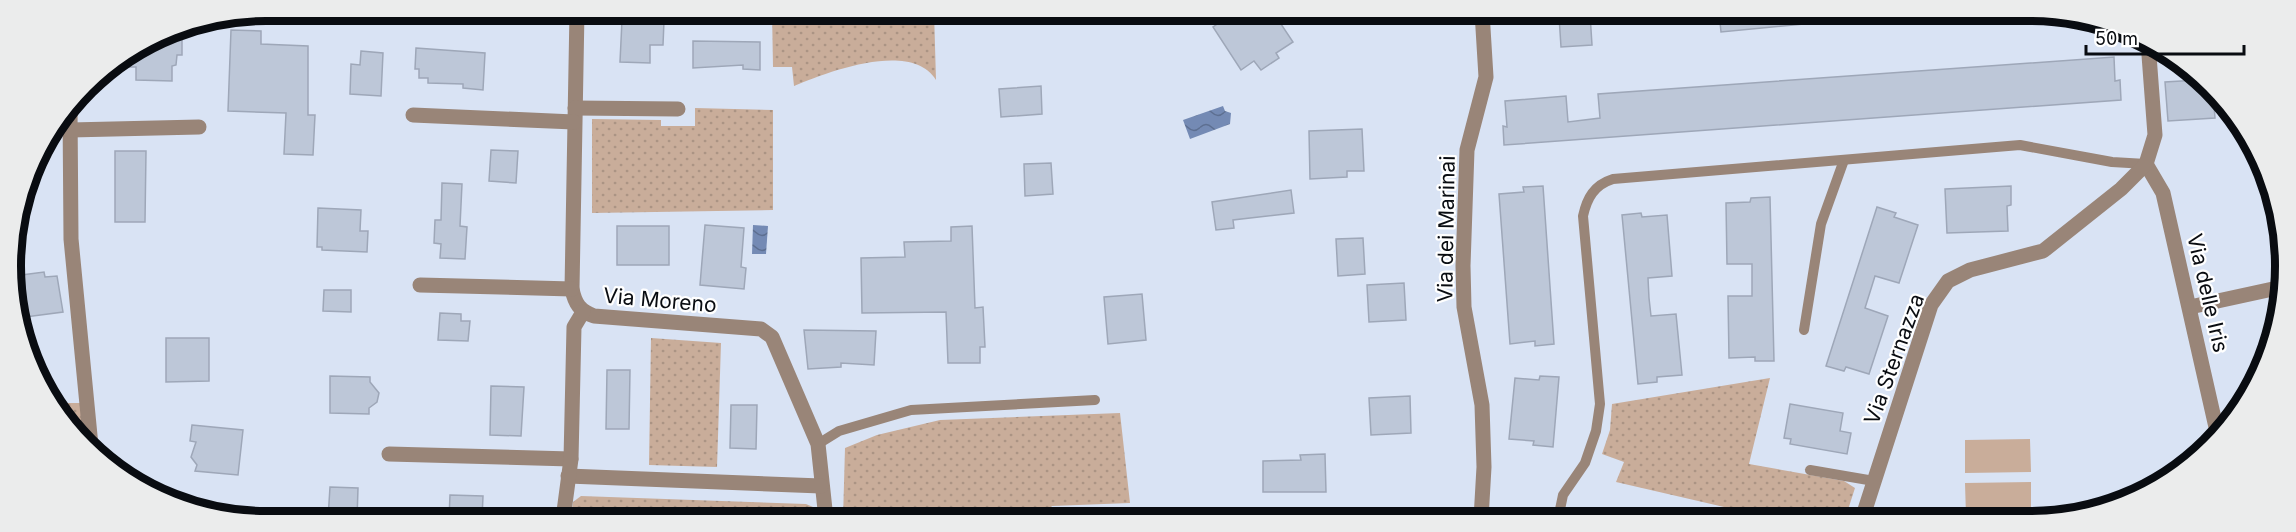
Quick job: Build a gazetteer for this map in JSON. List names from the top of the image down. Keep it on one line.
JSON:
{"streets":{"street":["Via dei Marinai","Via delle Iris","Via Moreno","Via Sternazza"]},"crossings":[["Via delle Iris","Via Sternazza"]],"scale_bar":"50 m"}
